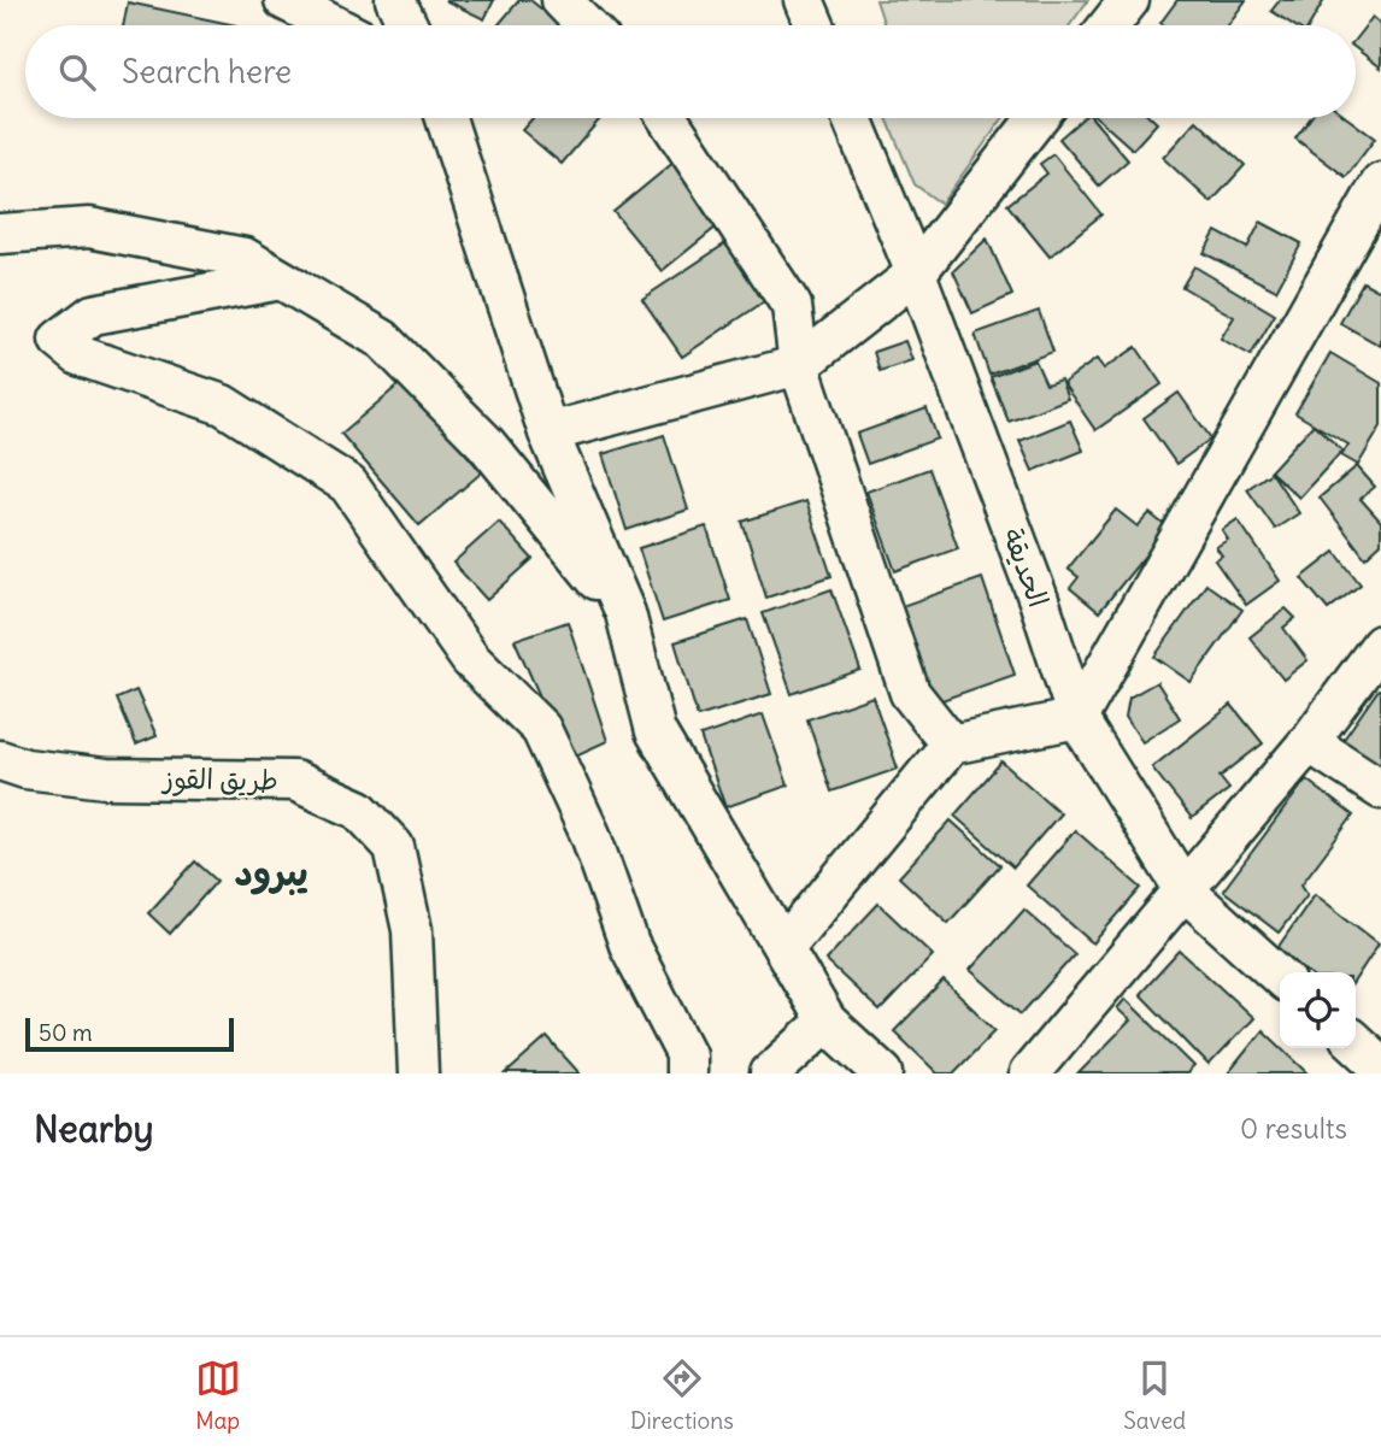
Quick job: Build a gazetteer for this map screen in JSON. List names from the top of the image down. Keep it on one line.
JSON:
{"streets":{"street":["الحديقة","طريق القوز"]},"districts":["يبرود"],"scale_bar":"50 m","page":{"search":"Search here","scale":"50 m","heading":["Nearby","0 results"],"nav":["Map","Directions","Saved"]}}
